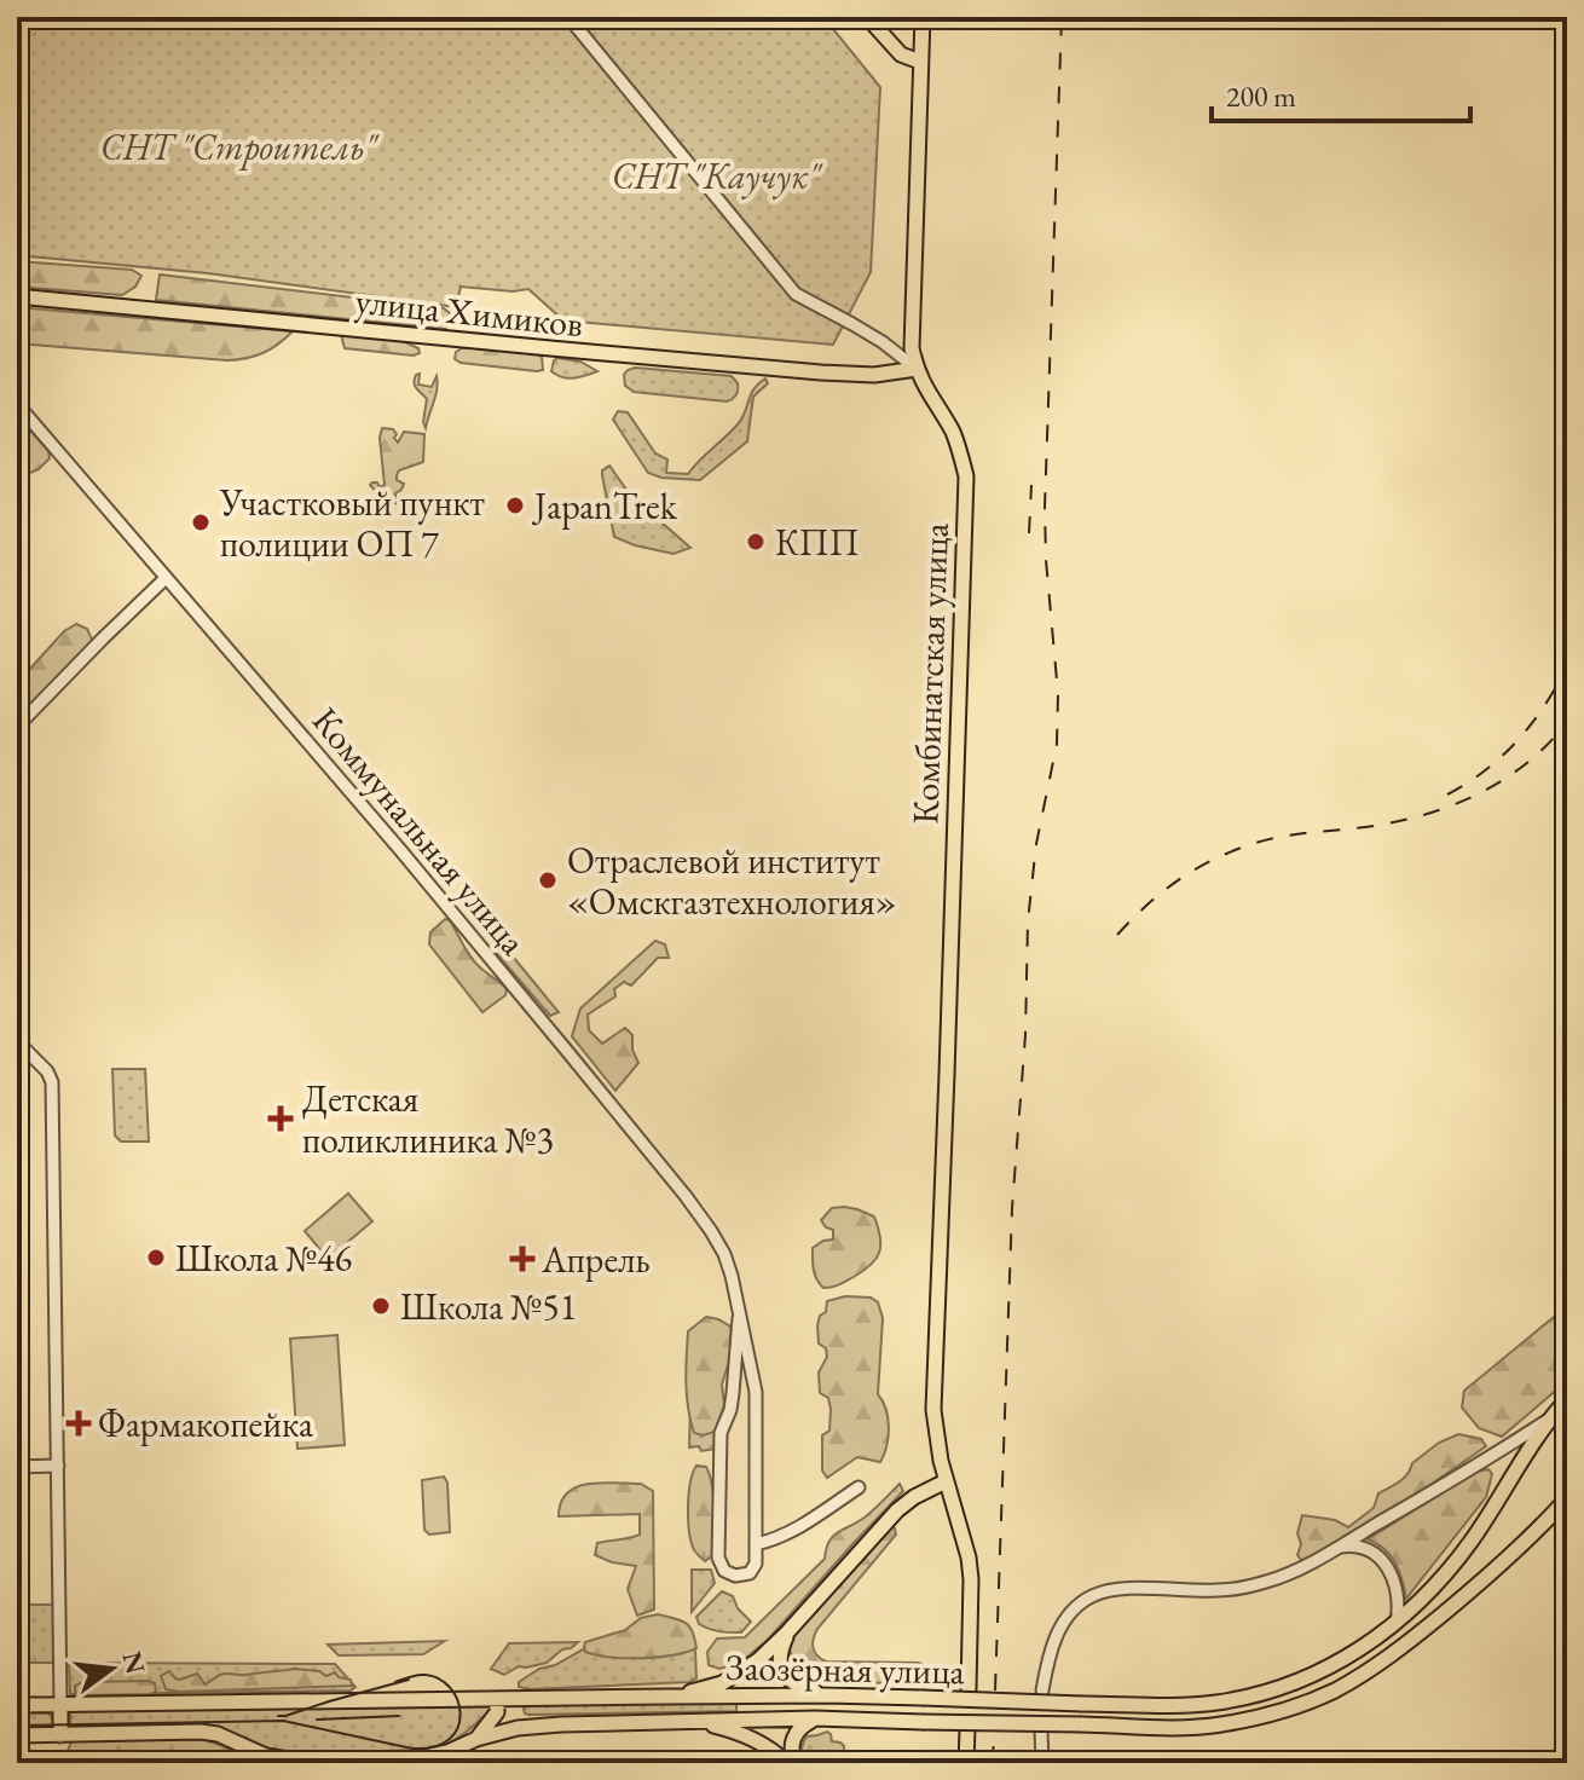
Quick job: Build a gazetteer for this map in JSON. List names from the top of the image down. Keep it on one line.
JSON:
{"streets":{"main road":["улица Химиков","Комбинатская улица","Заозёрная улица"],"street":["Коммунальная улица"]},"crossings":[["улица Химиков","Комбинатская улица"]],"parks":["СНТ \"Строитель\"","СНТ \"Каучук\""],"places":{"other":["JapanTrek","Участковый пункт полиции ОП 7","КПП","Отраслевой институт «Омскгазтехнология»","Школа №46","Школа №51"],"health":["Детская поликлиника №3","Апрель","Фармакопейка"]},"scale_bar":"200 m","north":"right"}
